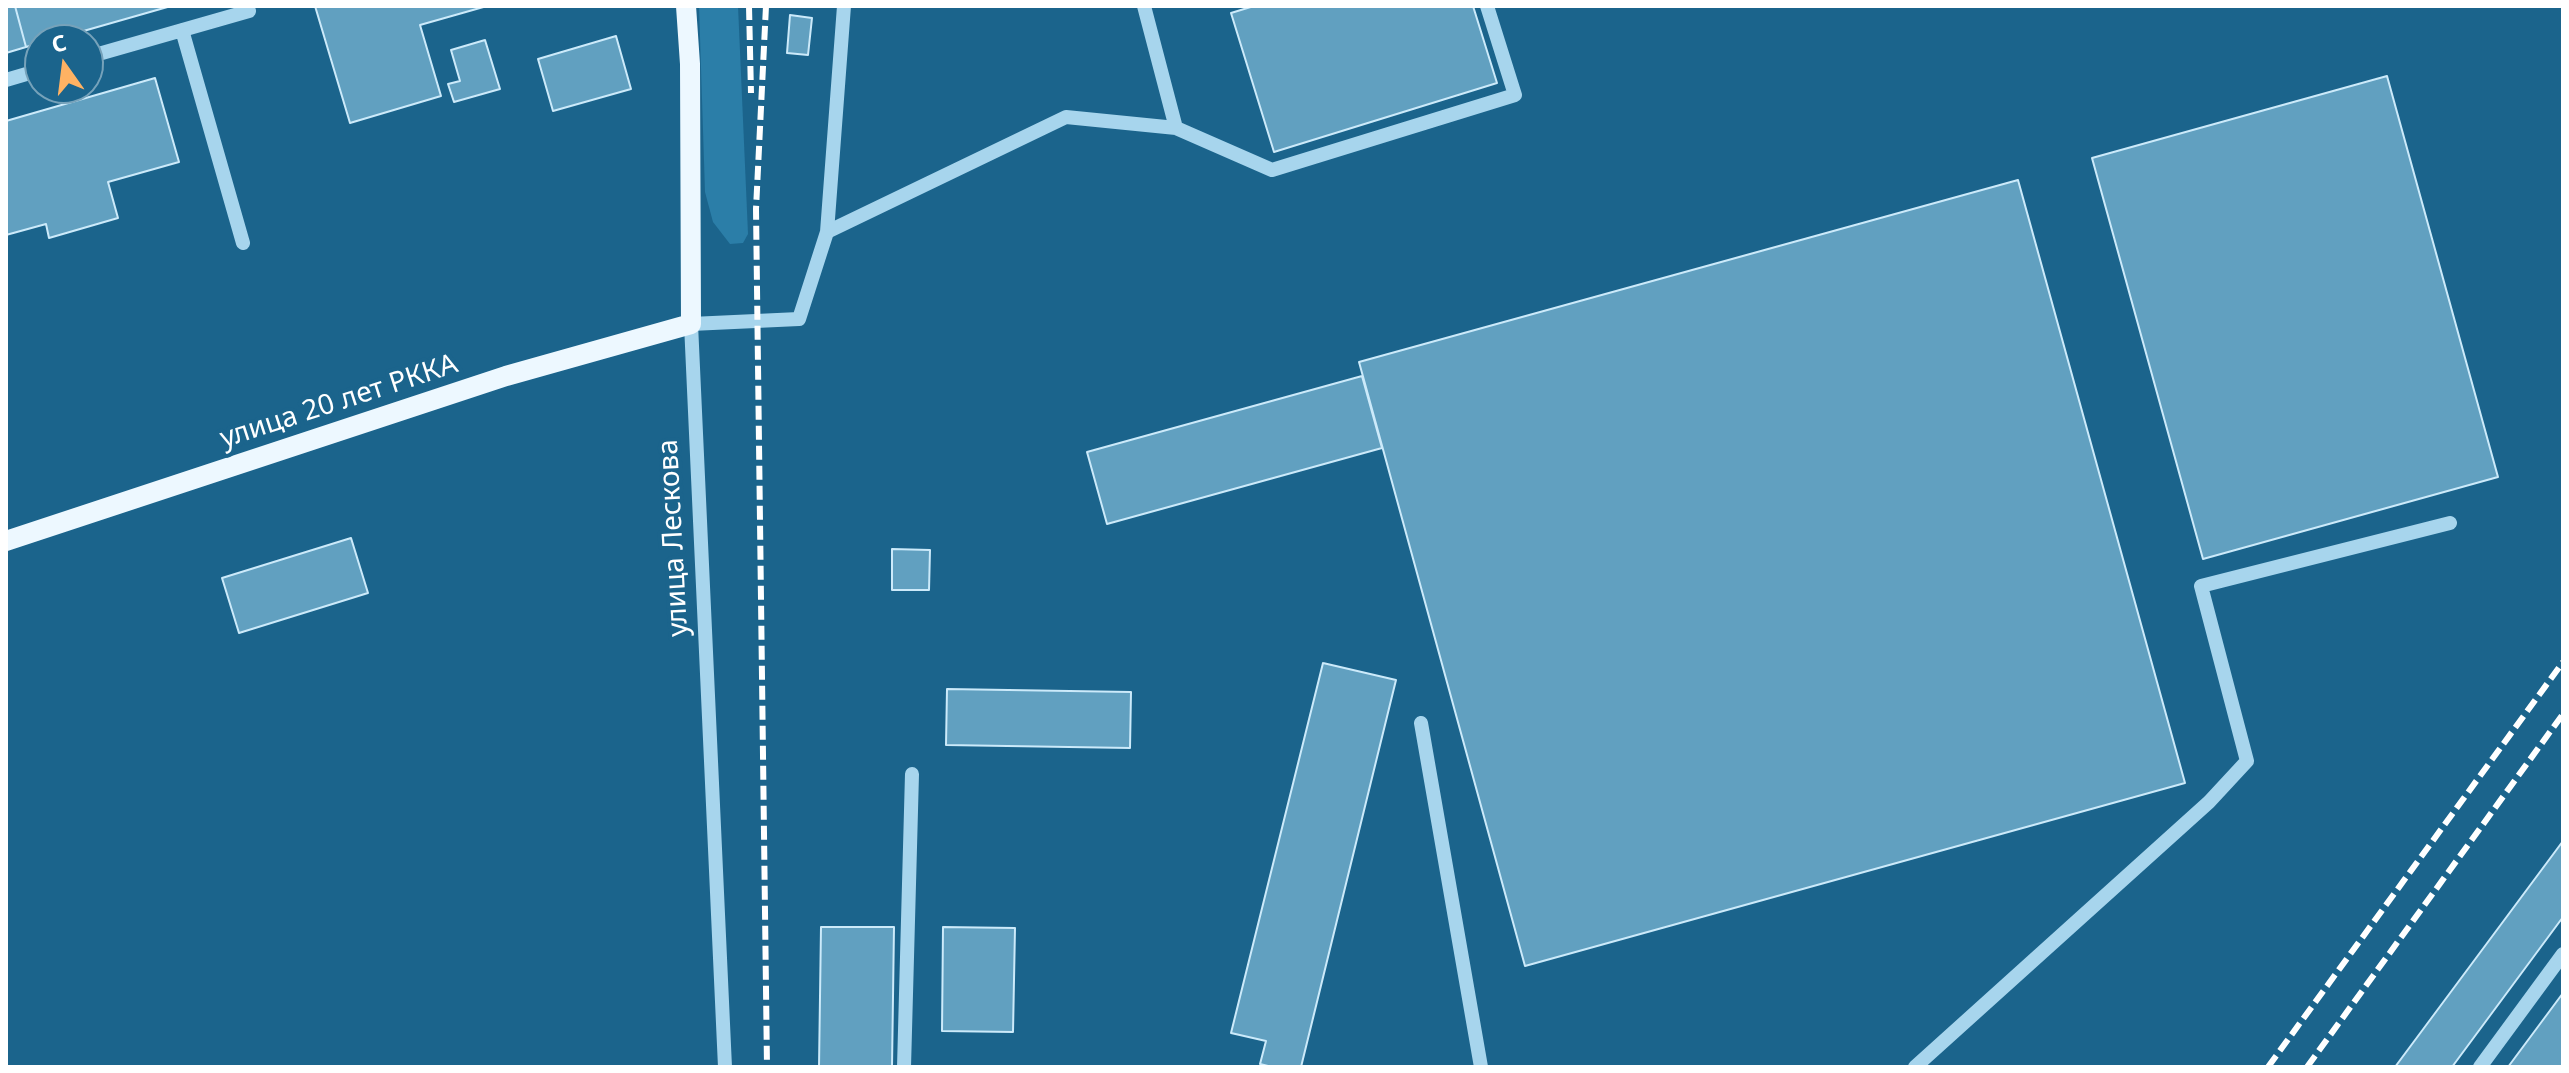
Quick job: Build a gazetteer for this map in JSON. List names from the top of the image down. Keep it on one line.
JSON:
{"streets":{"main road":["улица 20 лет РККА","улица Лескова"]},"crossings":[["улица 20 лет РККА","улица Лескова"]],"north":"top"}
